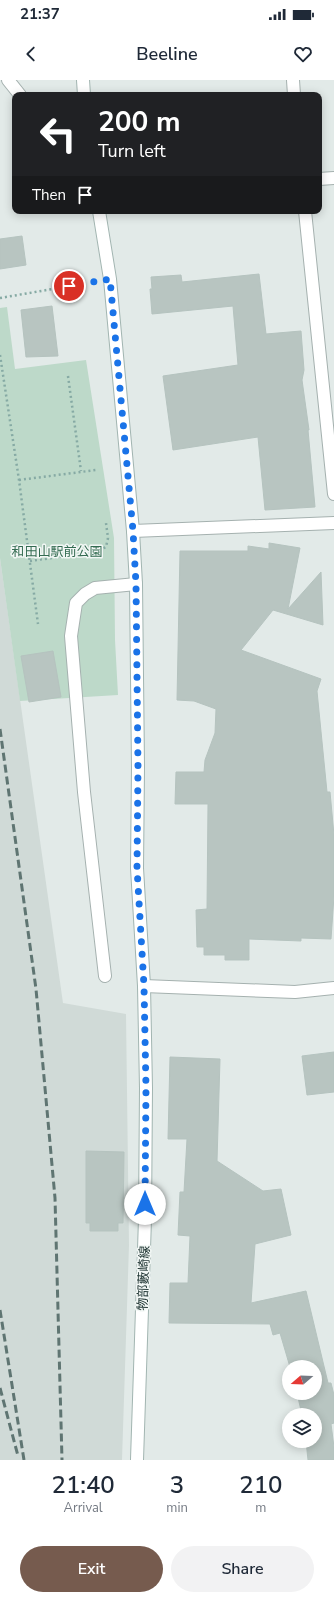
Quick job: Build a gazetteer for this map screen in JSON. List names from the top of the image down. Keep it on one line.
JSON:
{"streets":{"main road":["物部藪崎線"]},"parks":["和田山駅前公園"],"north":"left","page":{"status":"21:37","header":"Beeline","turn":["200 m","Turn left"],"then":"Then","eta":["21:40","Arrival","3","min","210","m"],"buttons":["Exit","Share"]}}
